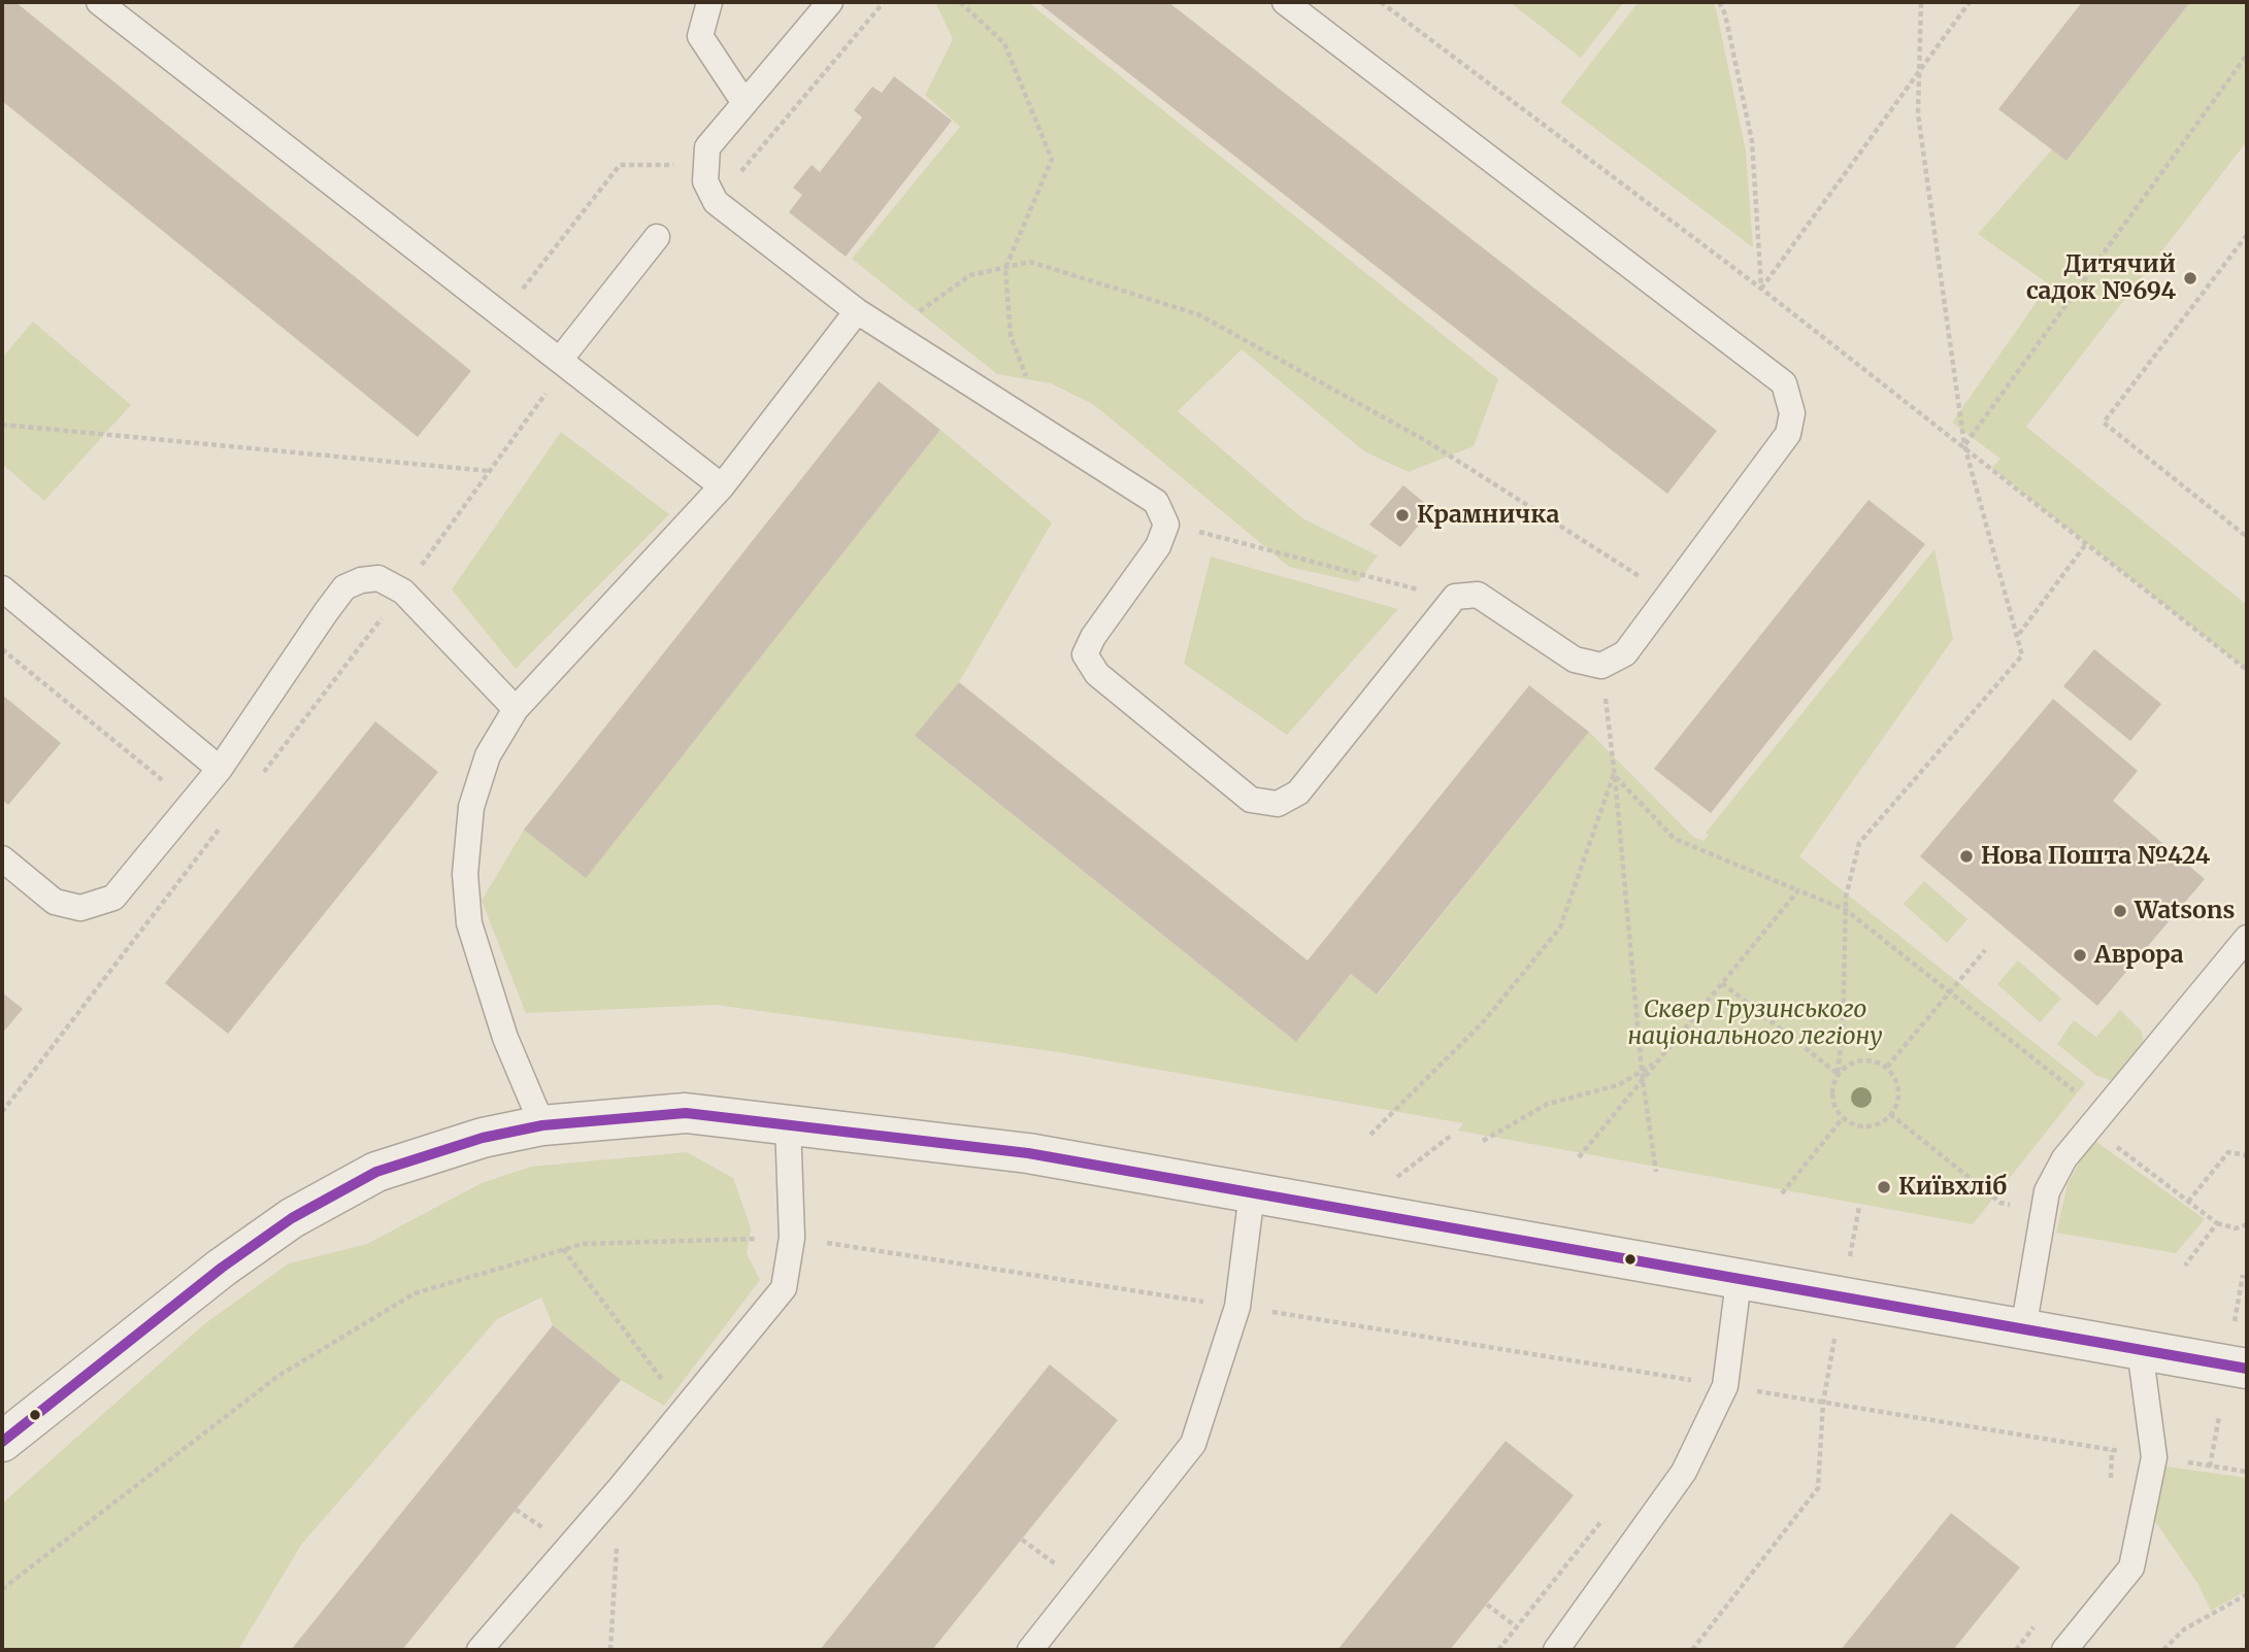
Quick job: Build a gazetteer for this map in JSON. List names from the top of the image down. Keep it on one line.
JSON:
{"parks":["Сквер Грузинського національного легіону"],"places":["Дитячий садок №694","Крамничка","Нова Пошта №424","Watsons","Аврора","Київхліб"]}
